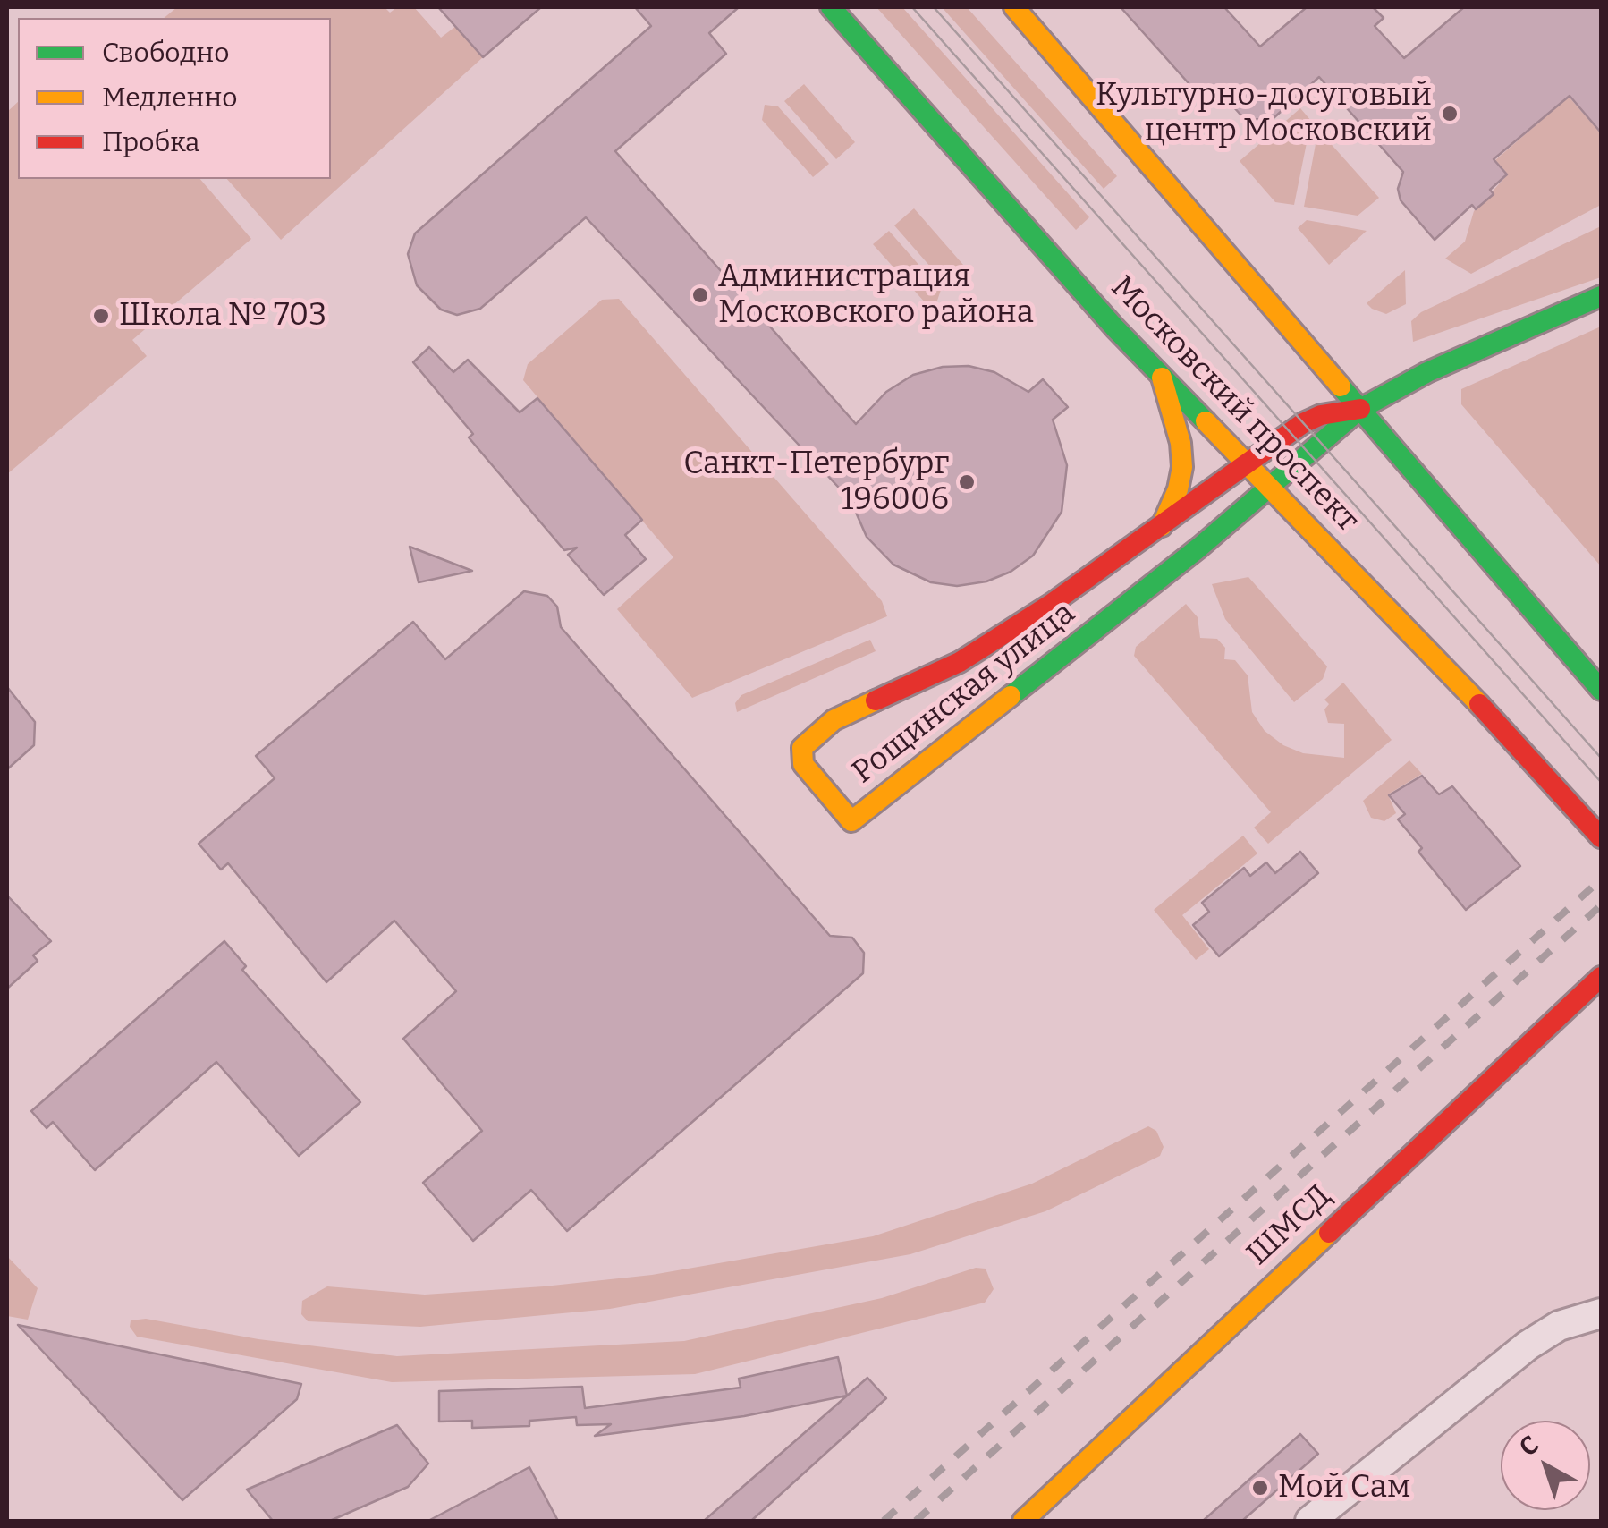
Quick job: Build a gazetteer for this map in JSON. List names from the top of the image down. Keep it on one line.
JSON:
{"streets":{"main road":["Московский проспект","Рощинская улица","ШМСД"]},"crossings":[["Московский проспект","Рощинская улица"]],"places":["Культурно-досуговый центр Московский","Администрация Московского района","Школа № 703","Санкт-Петербург 196006","Мой Сам"],"legend":["Свободно","Медленно","Пробка"],"north":"top left"}
